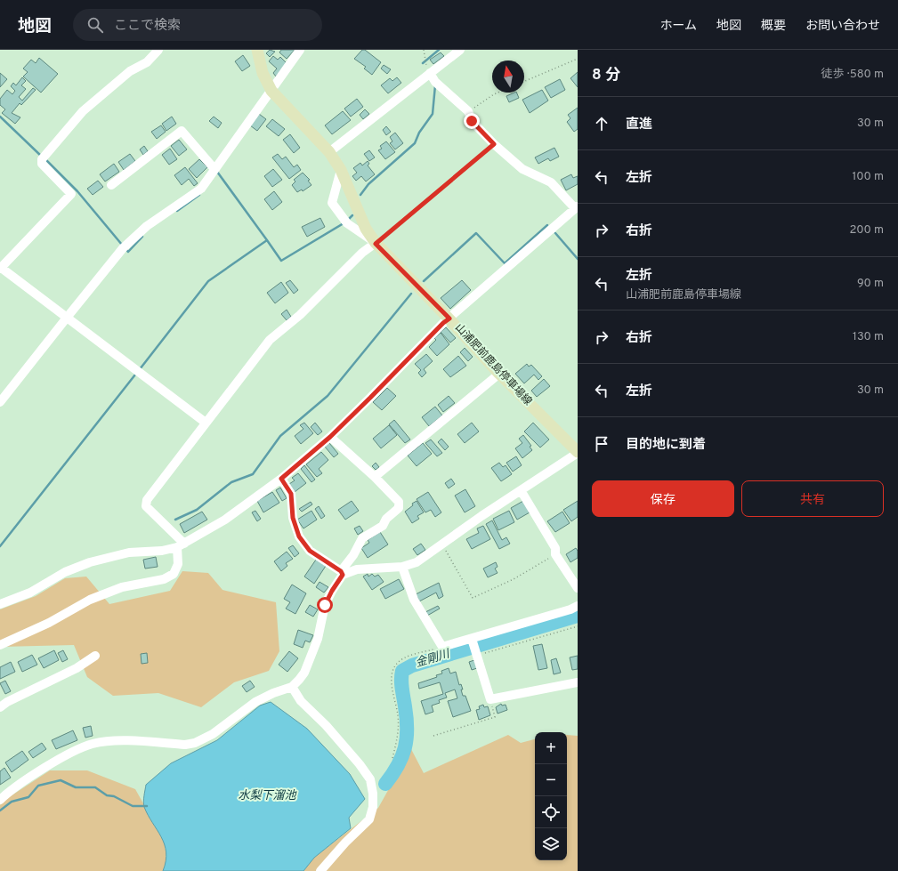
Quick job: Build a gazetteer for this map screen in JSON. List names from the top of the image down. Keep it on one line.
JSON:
{"streets":{"main road":["山浦肥前鹿島停車場線"]},"water":["金剛川","水梨下溜池"],"north":"top","page":{"header":"地図","search":"ここで検索","nav":["ホーム","地図","概要","お問い合わせ"],"heading":["8 分","徒歩 · 580 m"],"list":[["直進","30 m"],["左折","100 m"],["右折","200 m"],["左折","山浦肥前鹿島停車場線","90 m"],["右折","130 m"],["左折","30 m"],"目的地に到着"],"buttons":["保存","共有"],"map_buttons":["+","−"]}}
